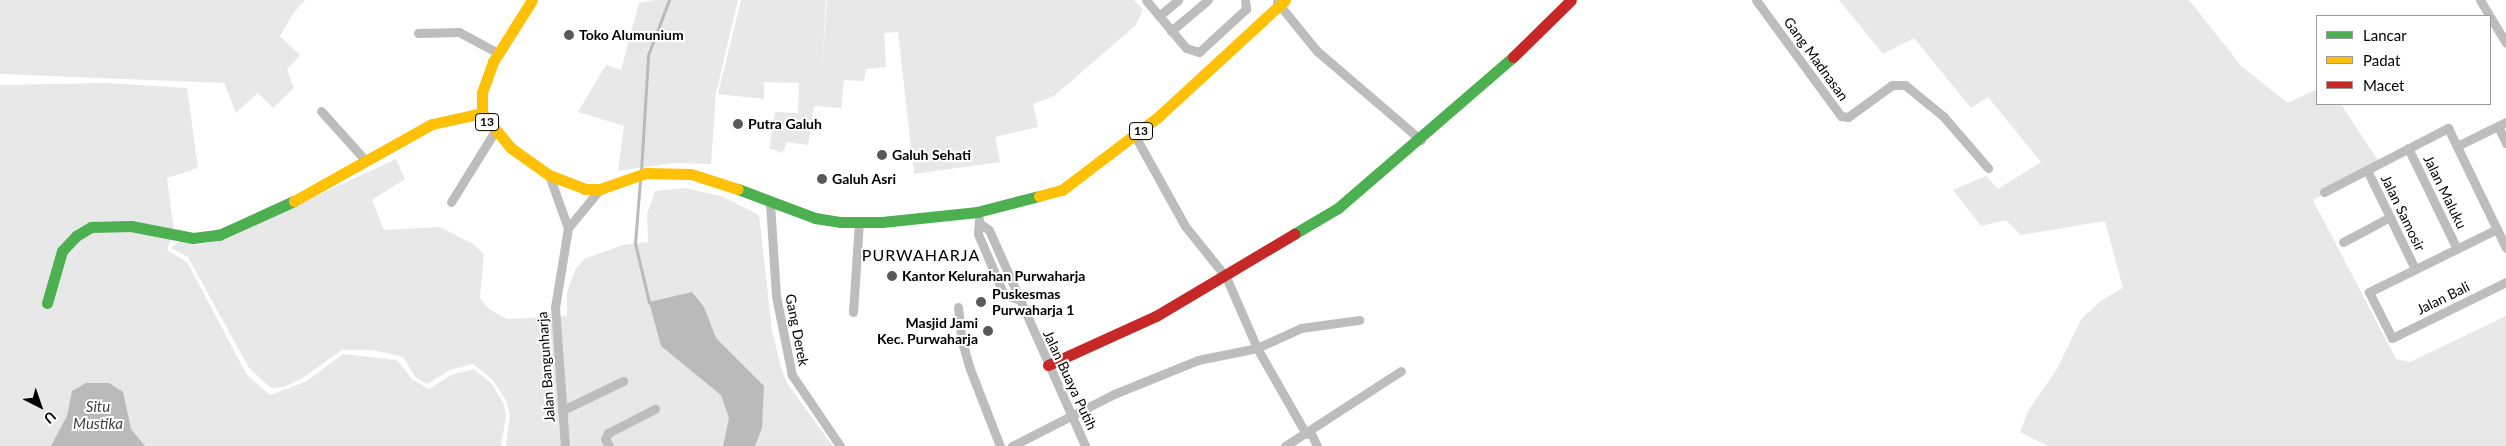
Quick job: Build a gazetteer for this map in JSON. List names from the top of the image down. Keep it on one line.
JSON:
{"streets":{"main road":["13"],"street":["Gang Madnasan","Jalan Maluku","Jalan Samosir","Jalan Bali","Gang Derek","Jalan Bangunharja","Jalan Buaya Putih"]},"crossings":[["13","Gang Derek"],["13","Jalan Buaya Putih"],["Jalan Samosir","Jalan Bali"]],"districts":["PURWAHARJA"],"water":["Situ Mustika"],"places":["Toko Alumunium","Putra Galuh","Galuh Sehati","Galuh Asri","Kantor Kelurahan Purwaharja","Puskesmas Purwaharja 1","Masjid Jami Kec. Purwaharja"],"legend":["Lancar","Padat","Macet"],"north":"bottom right"}
